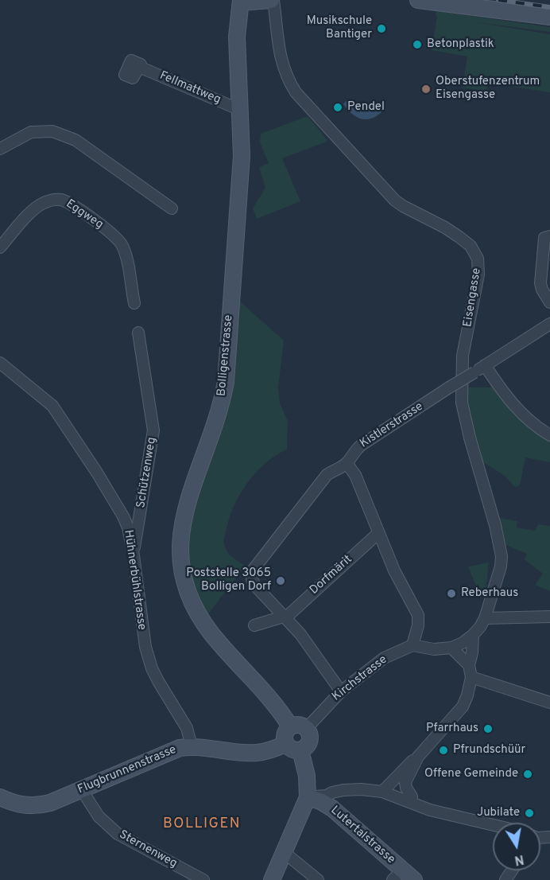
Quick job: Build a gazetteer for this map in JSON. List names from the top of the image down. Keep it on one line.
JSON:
{"streets":{"main road":["Bolligenstrasse","Flugbrunnenstrasse","Lutertalstrasse"],"street":["Fellmattweg","Eggweg","Eisengasse","Kistlerstrasse","Schützenweg","Dorfmärit","Hühnerbühlstrasse","Kirchstrasse","Sternenweg"]},"crossings":[["Fellmattweg","Bolligenstrasse"],["Bolligenstrasse","Kirchstrasse"],["Bolligenstrasse","Flugbrunnenstrasse"],["Kistlerstrasse","Dorfmärit"],["Schützenweg","Hühnerbühlstrasse"],["Hühnerbühlstrasse","Flugbrunnenstrasse"],["Kirchstrasse","Flugbrunnenstrasse"],["Flugbrunnenstrasse","Sternenweg"]],"districts":["BOLLIGEN"],"places":["Musikschule Bantiger","Betonplastik","Oberstufenzentrum Eisengasse","Pendel","Poststelle 3065 Bolligen Dorf","Reberhaus","Pfarrhaus","Pfrundschüür","Offene Gemeinde","Jubilate"],"north":"bottom"}
